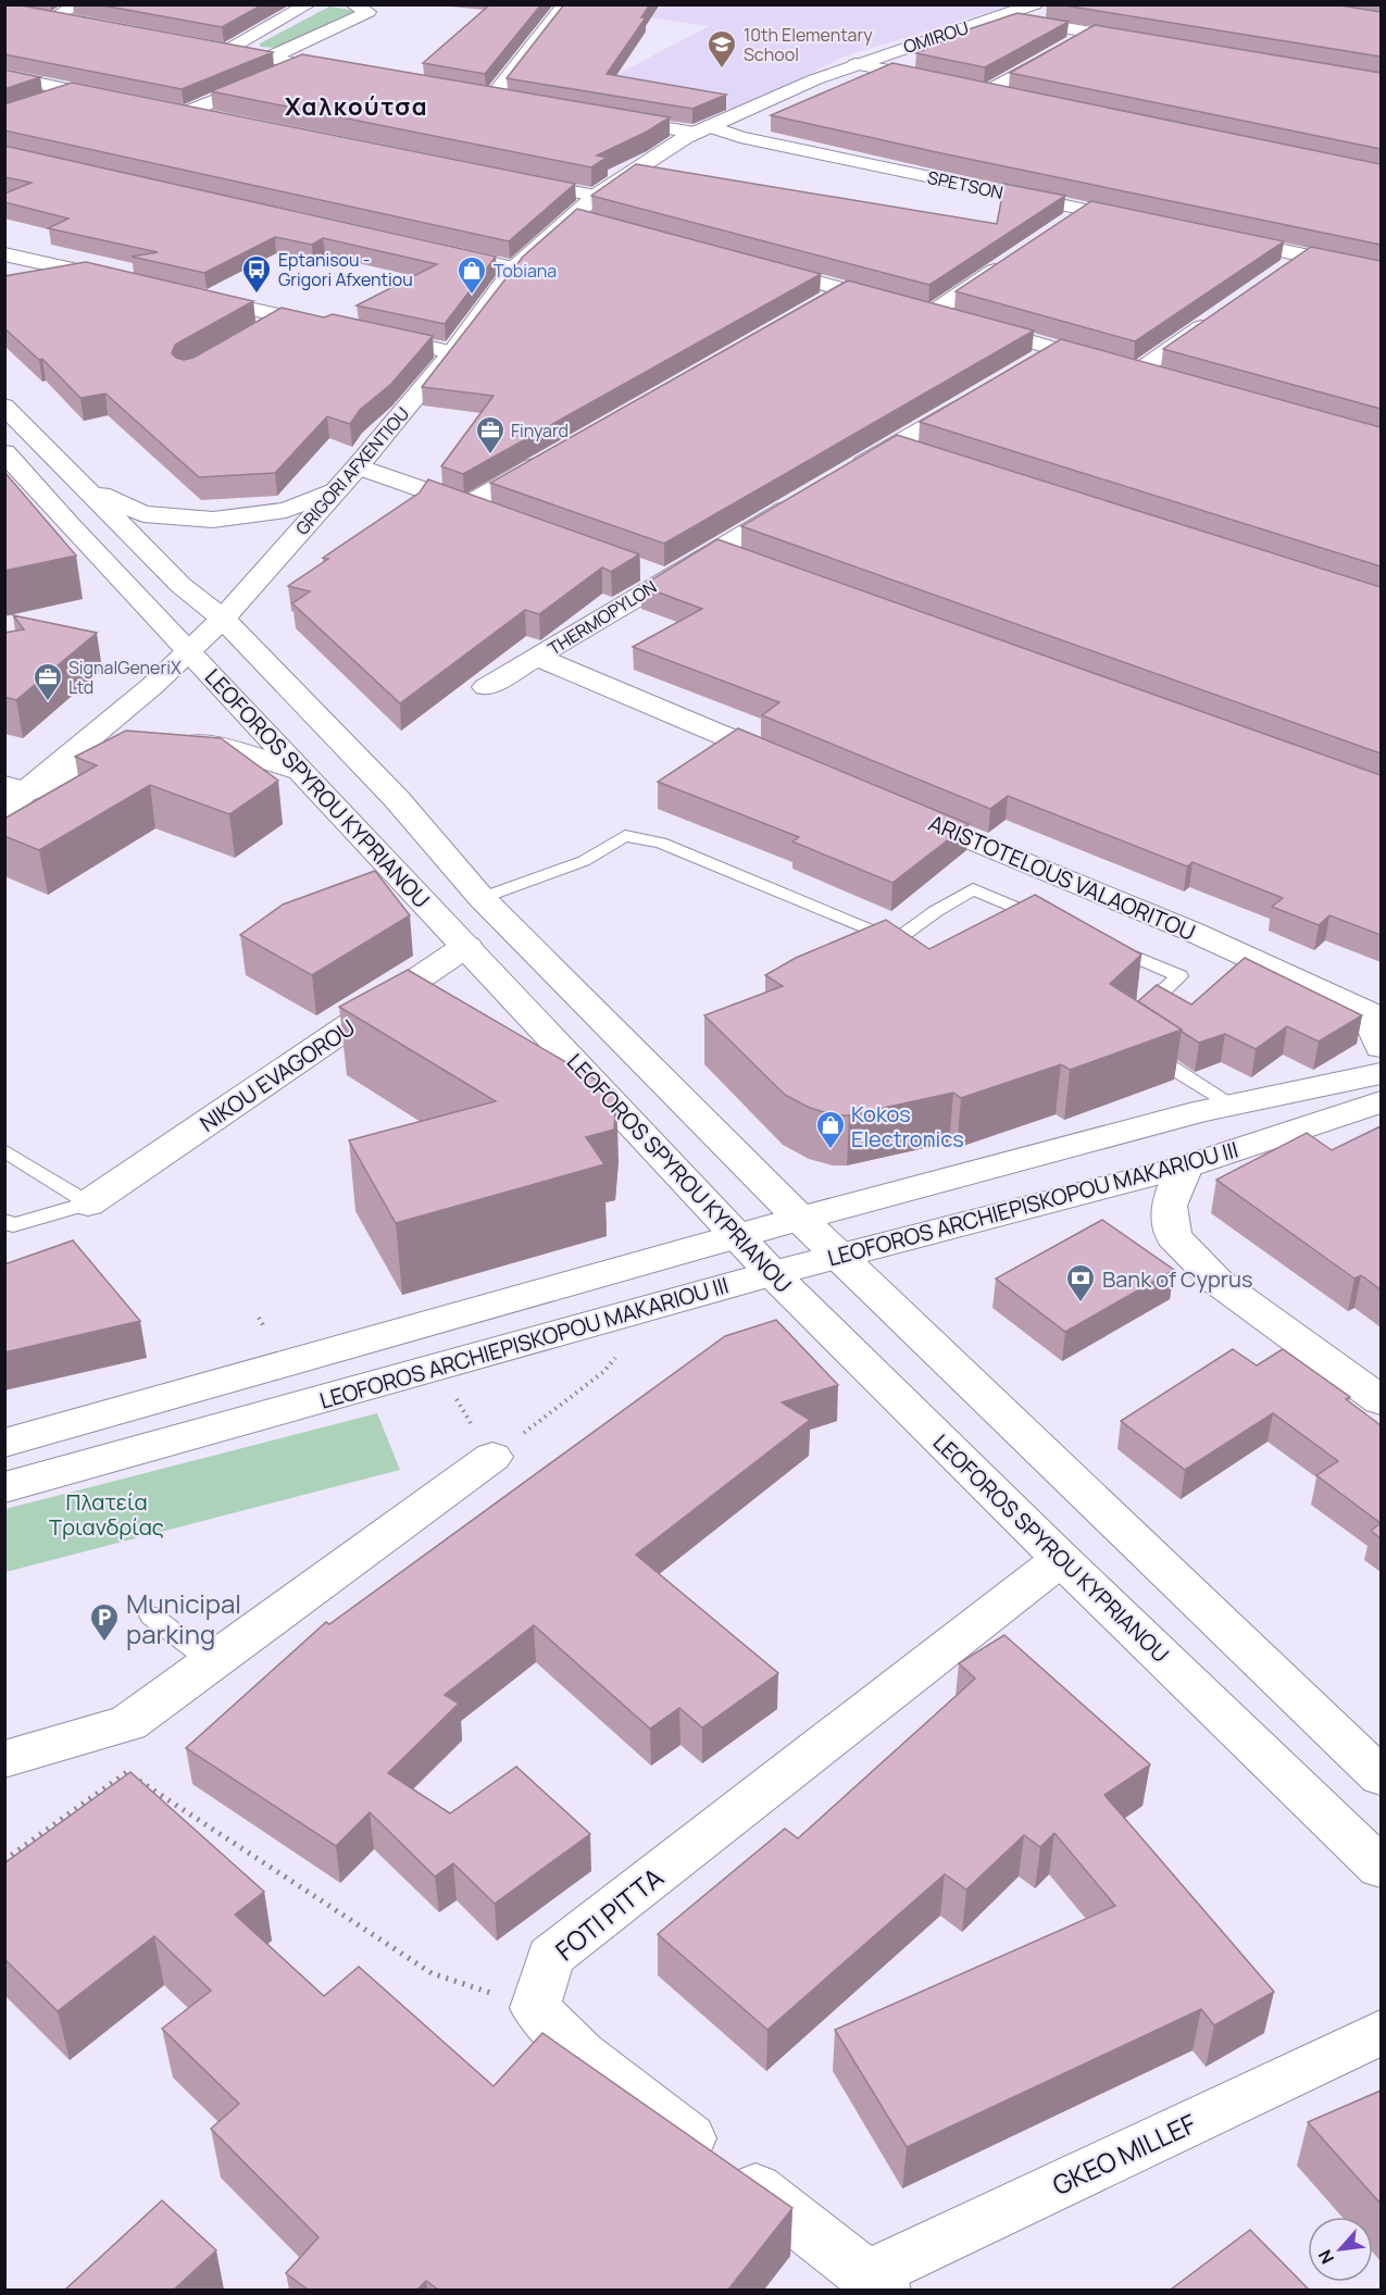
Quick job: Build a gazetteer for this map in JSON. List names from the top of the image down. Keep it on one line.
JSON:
{"streets":{"street":["OMIROU","SPETSON","GRIGORI AFXENTIOU","THERMOPYLON","LEOFOROS SPYROU KYPRIANOU","ARISTOTELOUS VALAORITOU","NIKOU EVAGOROU","LEOFOROS ARCHIEPISKOPOU MAKARIOU III","FOTI PITTA","GKEO MILLEF"]},"crossings":[["OMIROU","SPETSON"],["OMIROU","GRIGORI AFXENTIOU"],["SPETSON","GRIGORI AFXENTIOU"],["GRIGORI AFXENTIOU","LEOFOROS SPYROU KYPRIANOU"],["LEOFOROS SPYROU KYPRIANOU","NIKOU EVAGOROU"],["LEOFOROS SPYROU KYPRIANOU","LEOFOROS ARCHIEPISKOPOU MAKARIOU III"],["LEOFOROS SPYROU KYPRIANOU","FOTI PITTA"]],"districts":["Χαλκούτσα"],"parks":["Πλατεία Τριανδρίας"],"places":{"school or university":["10th Elementary School"],"bus stop":["Eptanisou - Grigori Afxentiou"],"shop":["Tobiana","Kokos Electronics"],"office":["Finyard","SignalGeneriX Ltd"],"bank":["Bank of Cyprus"],"parking":["Municipal parking"]},"north":"bottom left"}
